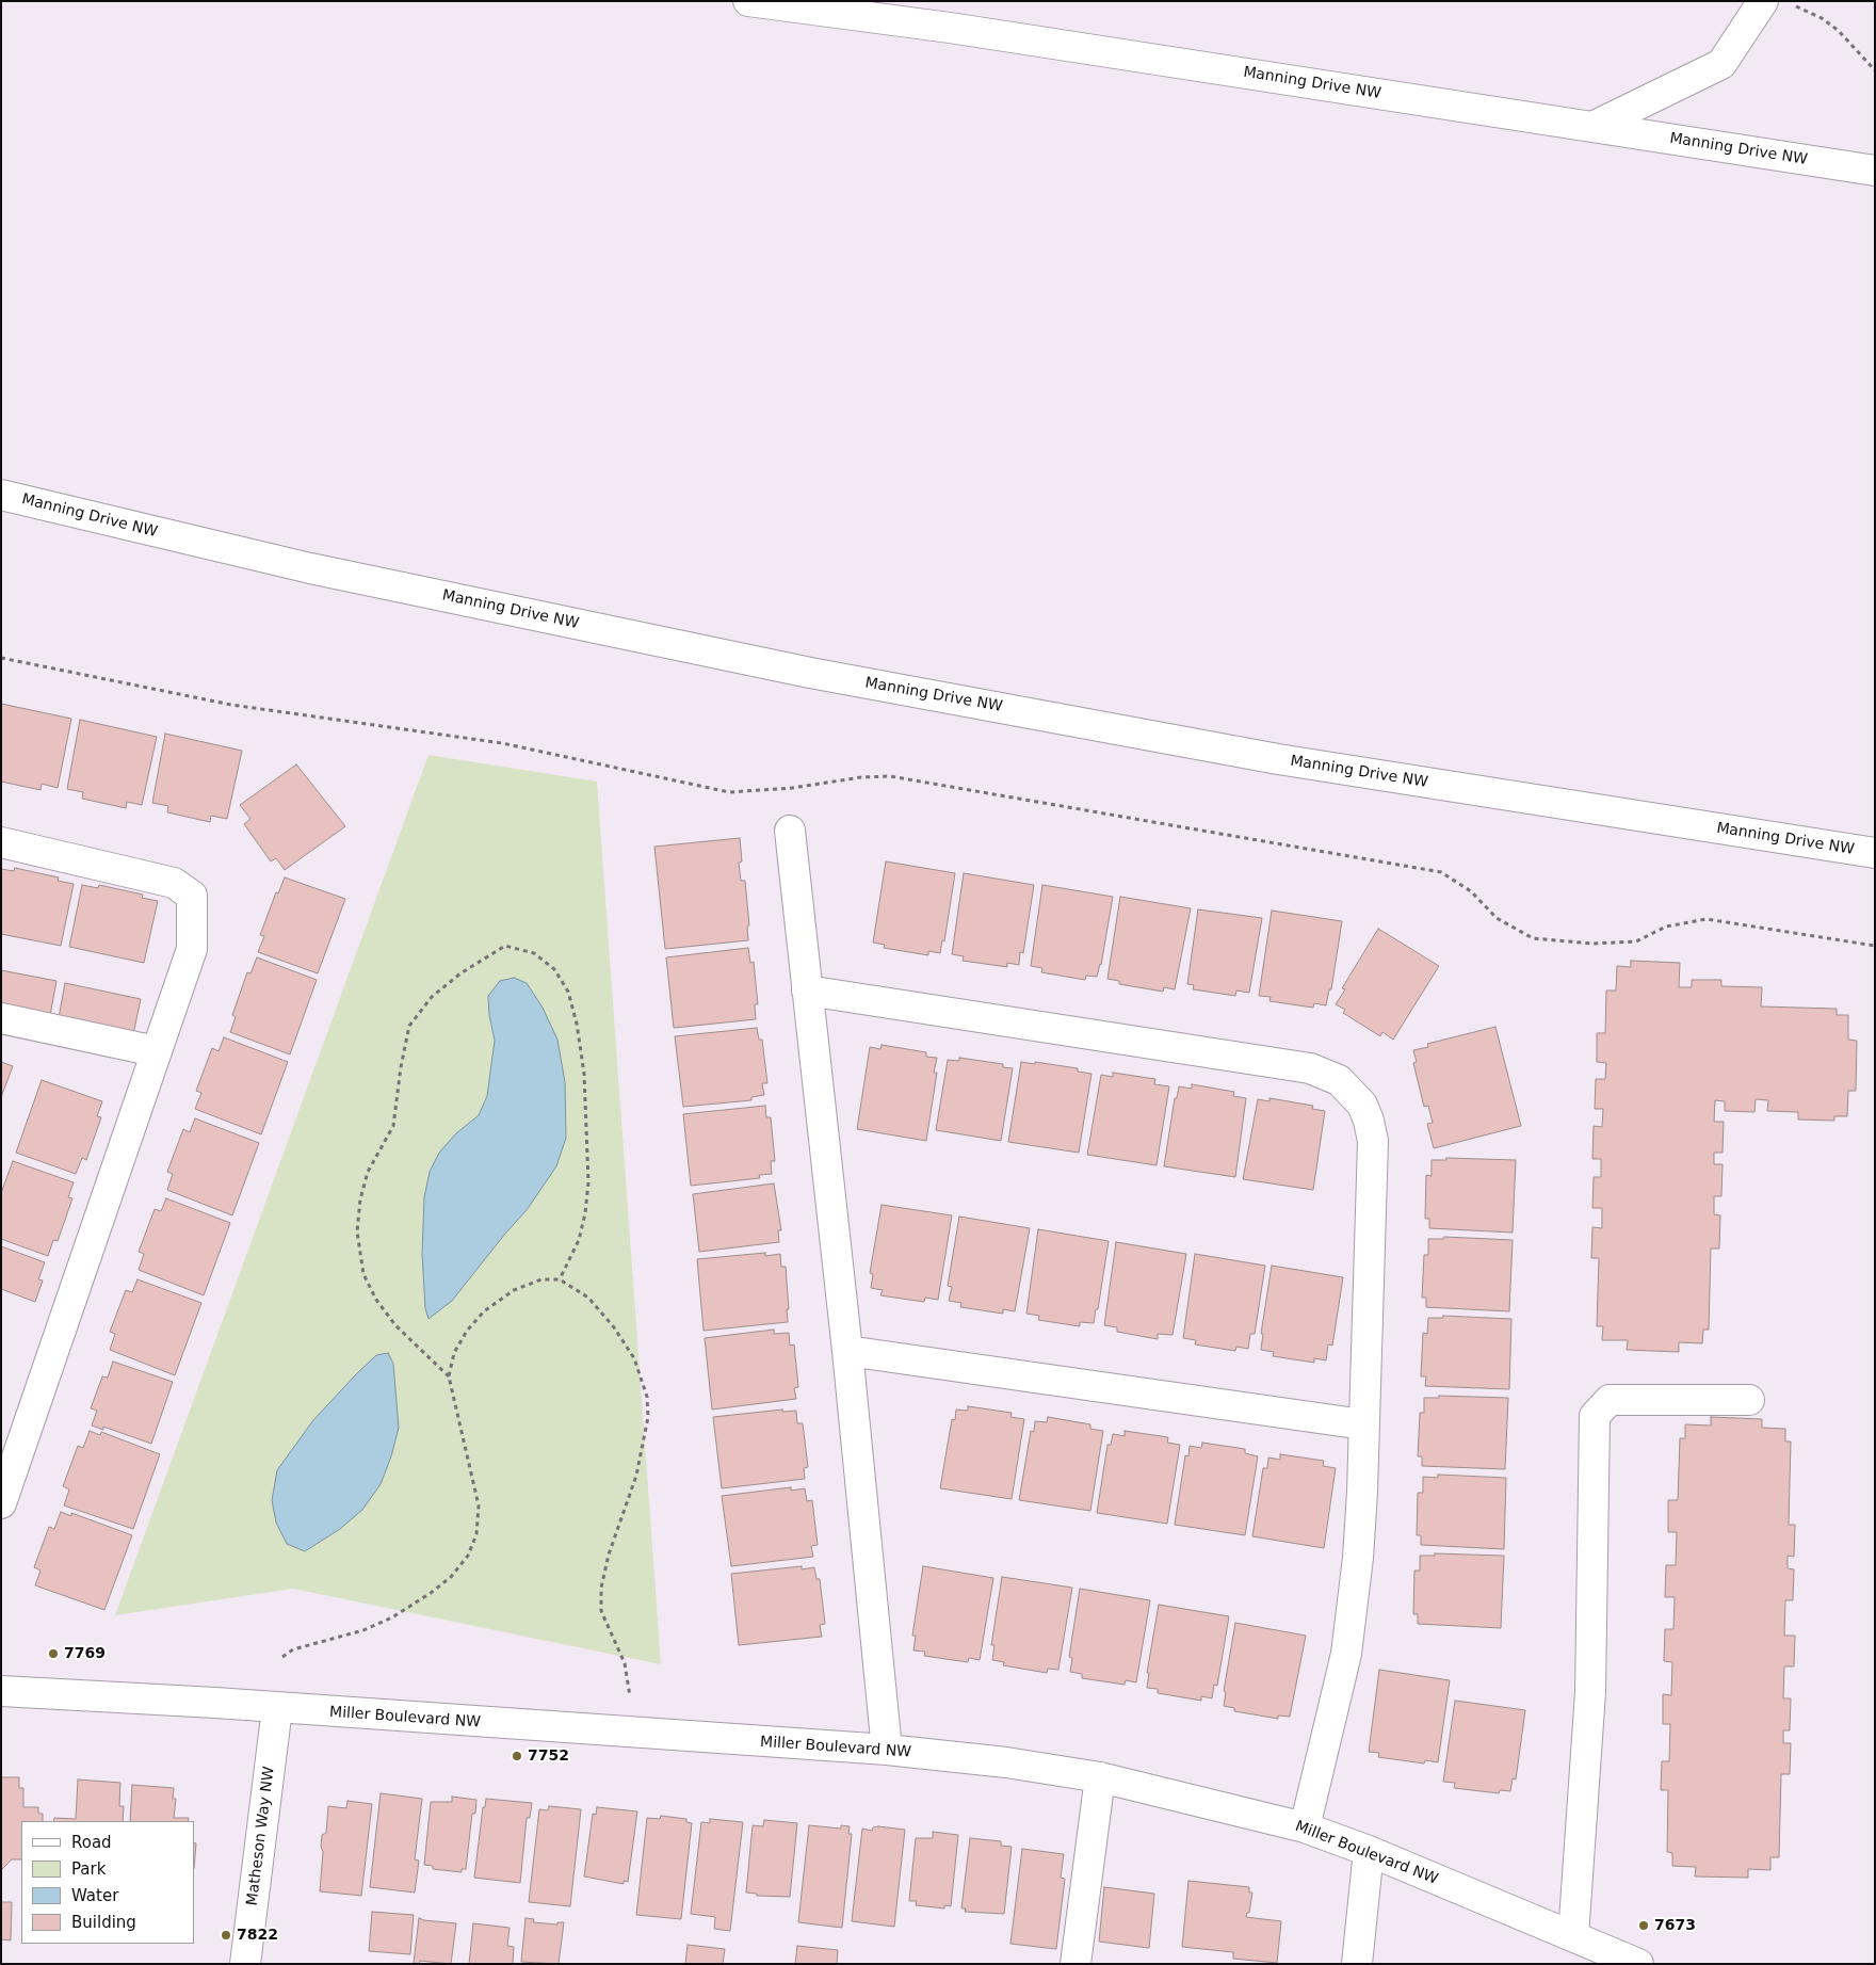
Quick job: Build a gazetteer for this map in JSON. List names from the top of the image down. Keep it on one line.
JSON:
{"streets":{"main road":["Manning Drive NW","Miller Boulevard NW","Matheson Way NW"]},"crossings":[["Miller Boulevard NW","Matheson Way NW"]],"places":["7769","7752","7673","7822"],"legend":["Road","Park","Water","Building"]}
